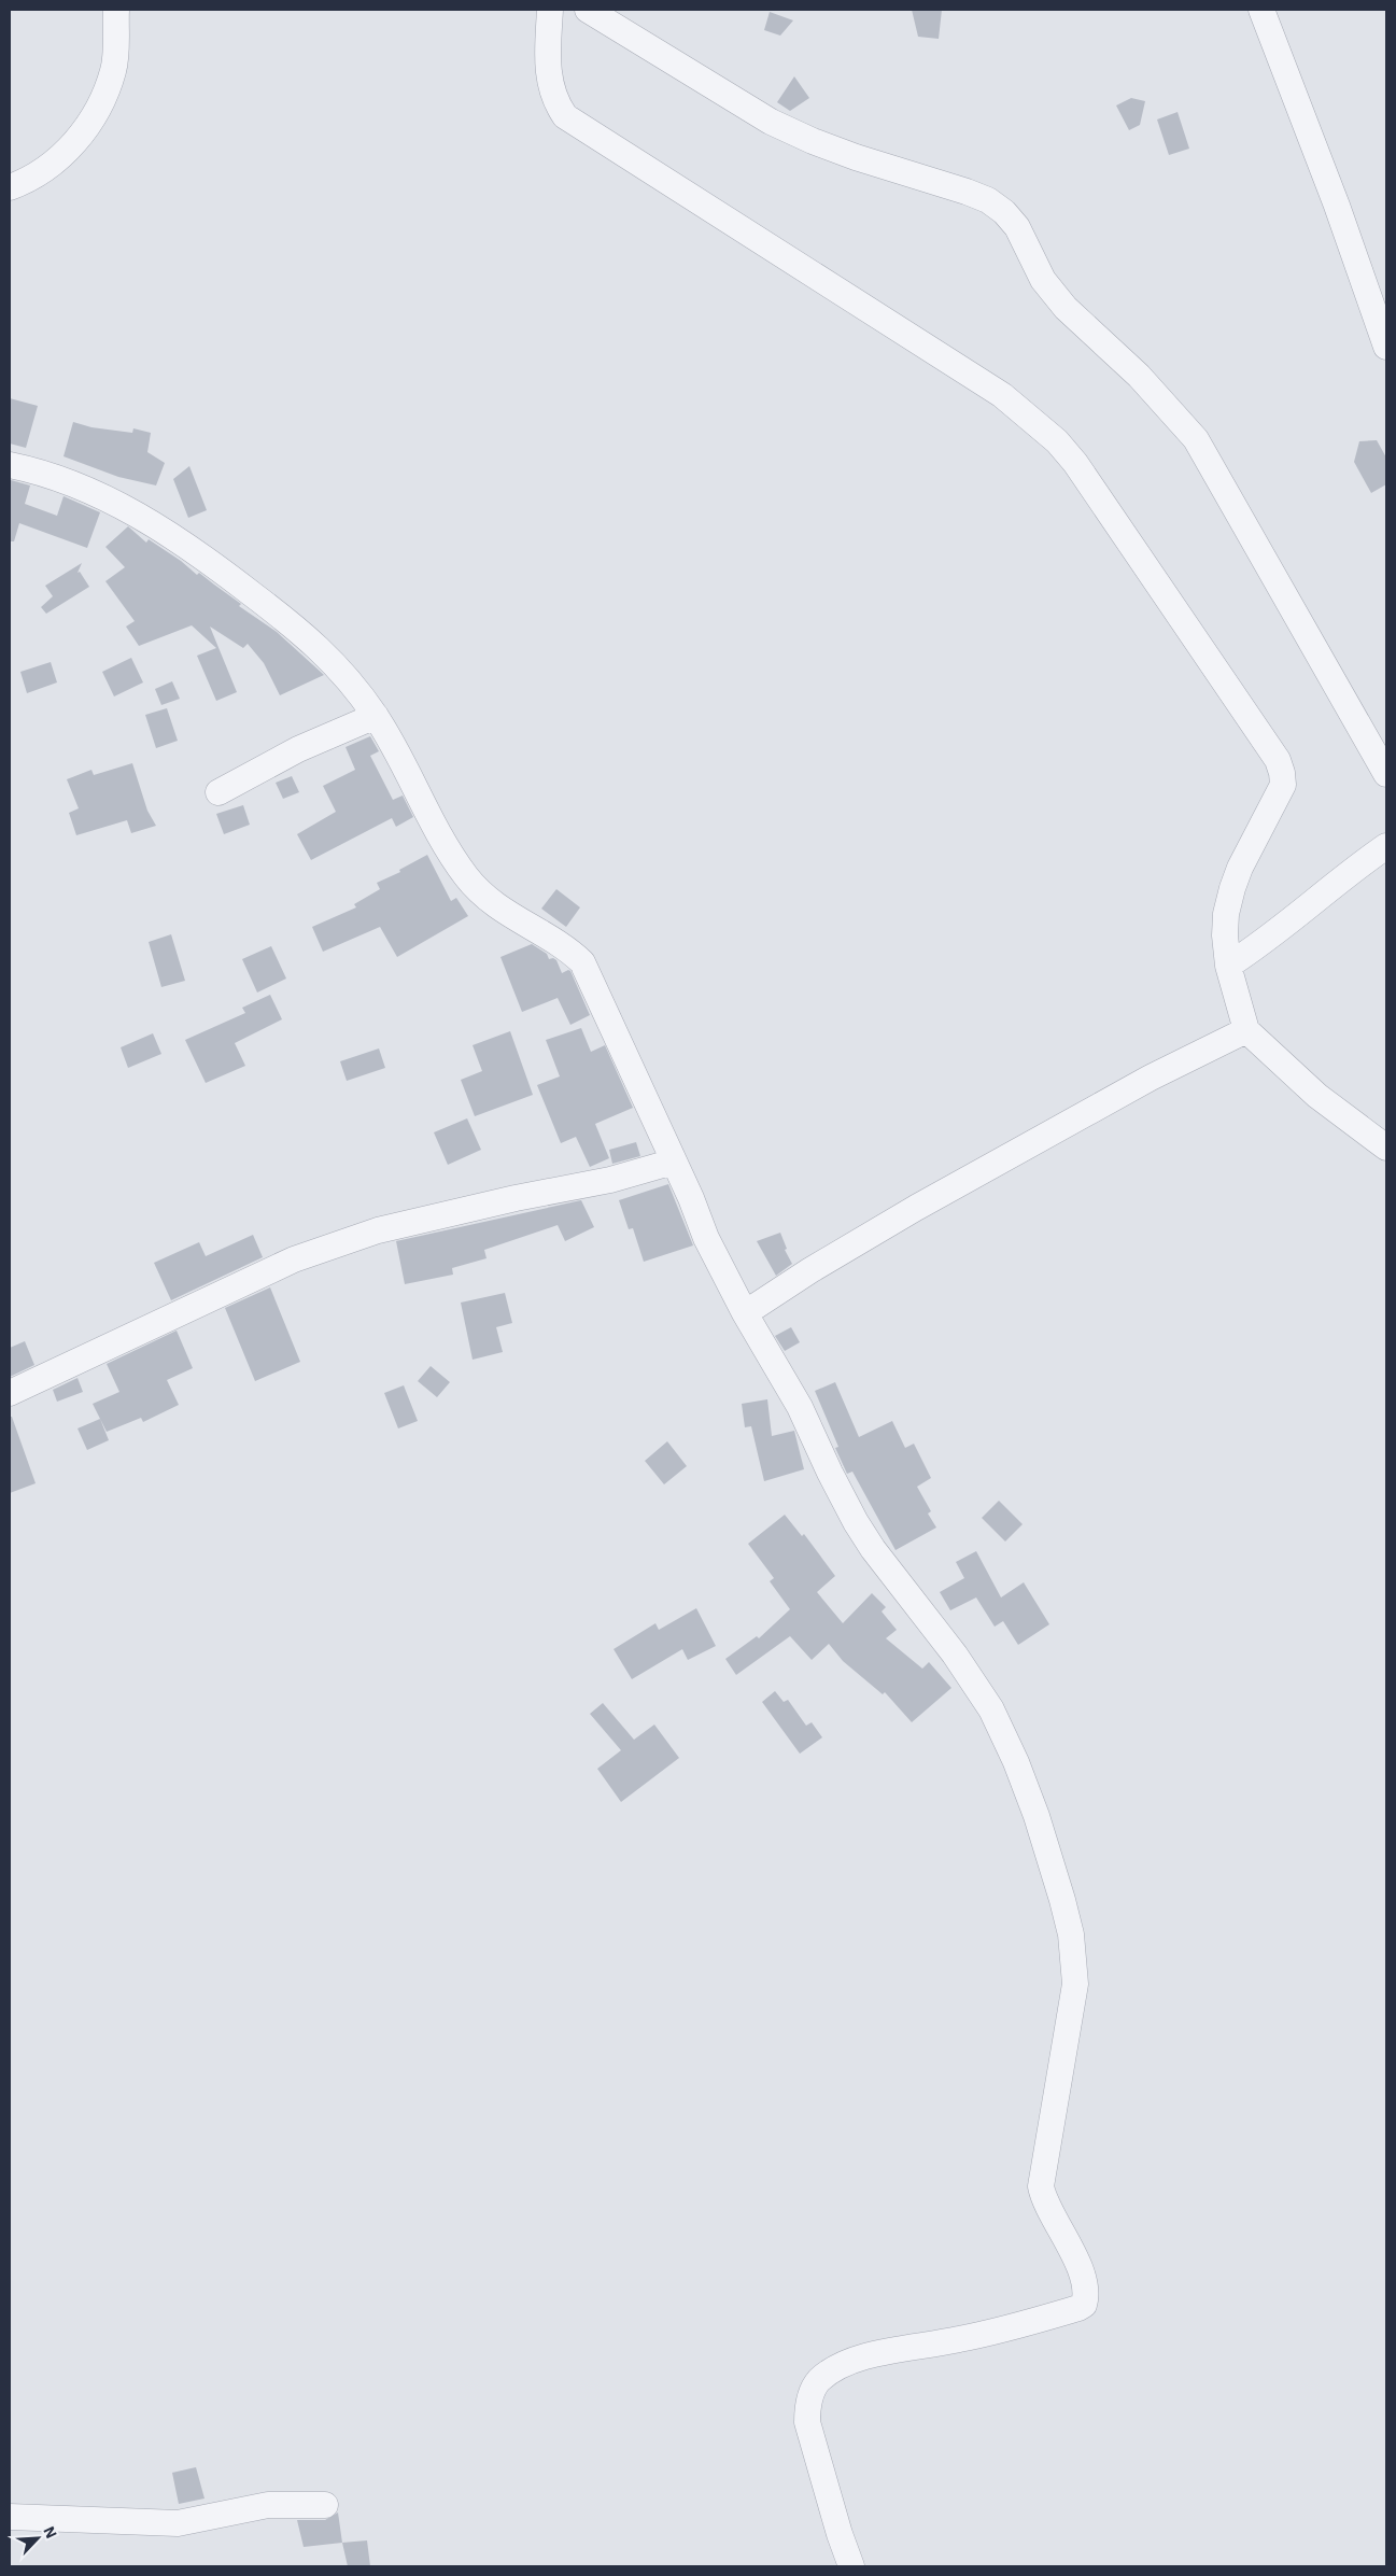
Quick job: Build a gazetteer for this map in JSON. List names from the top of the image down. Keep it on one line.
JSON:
{"north":"top right"}
